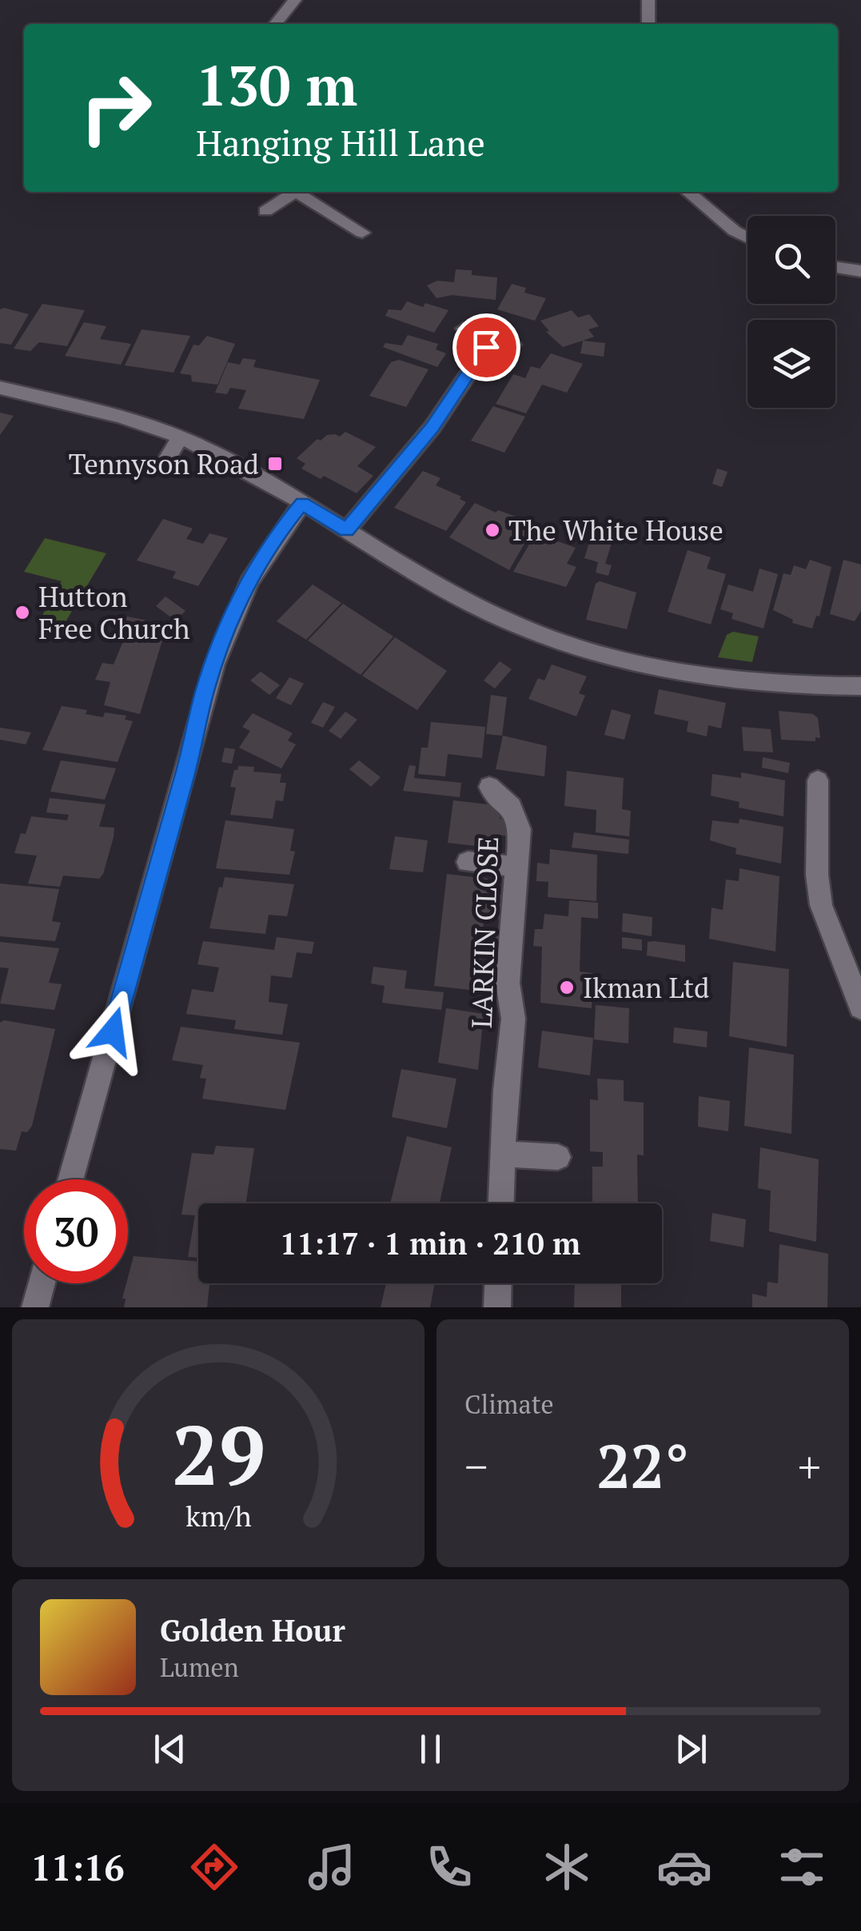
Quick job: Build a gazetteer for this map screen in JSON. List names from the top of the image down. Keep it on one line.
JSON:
{"streets":{"street":["LARKIN CLOSE"]},"places":{"transit":["Tennyson Road"],"other":["The White House","Hutton Free Church","Ikman Ltd"]},"page":{"turn":["130 m","Hanging Hill Lane"],"limit":"30","trip":"11:17 · 1 min · 210 m","tile":"Climate","heat":["−","22°","+"],"song":["Golden Hour","Lumen"],"tabs":"11:16","gauge":["29","km/h"]}}
